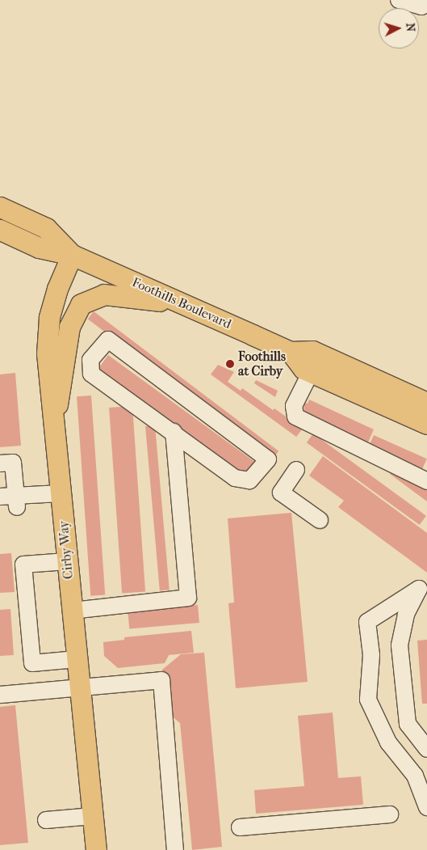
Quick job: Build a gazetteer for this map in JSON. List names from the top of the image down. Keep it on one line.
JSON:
{"streets":{"main road":["Foothills Boulevard","Cirby Way"]},"crossings":[["Foothills Boulevard","Cirby Way"]],"places":["Foothills at Cirby"],"north":"right"}
